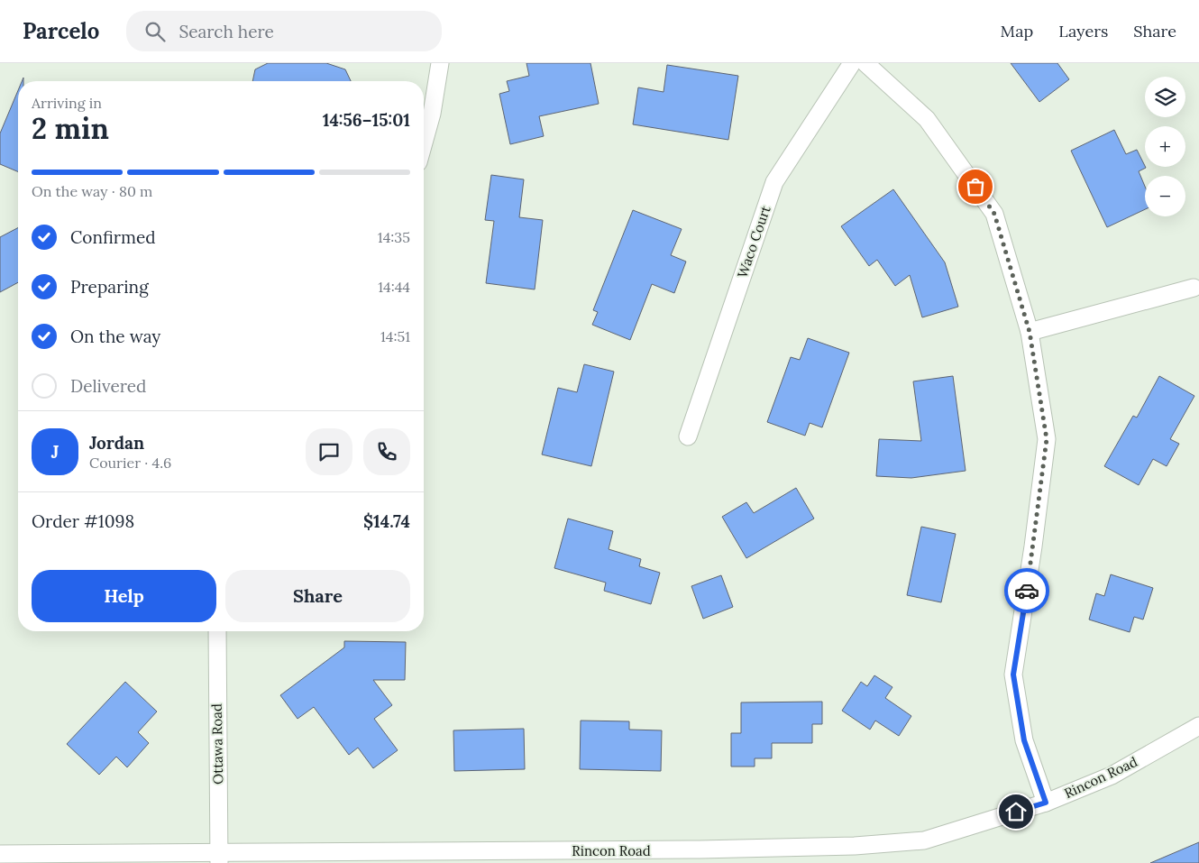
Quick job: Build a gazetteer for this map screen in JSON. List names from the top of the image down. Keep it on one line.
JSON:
{"streets":{"street":["Waco Court","Ottawa Road","Rincon Road"]},"crossings":[["Ottawa Road","Rincon Road"]],"page":{"header":"Parcelo","search":"Search here","nav":["Map","Layers","Share"],"map_buttons":["+","−"],"heading":["2 min","Arriving in","14:56–15:01"],"panel":["Jordan","Courier · 4.6","Order #1098","$14.74"],"bar":"On the way · 80 m","list":[["Confirmed","14:35"],["Preparing","14:44"],["On the way","14:51"],"Delivered"],"round":"J","buttons":["Help","Share"]}}
